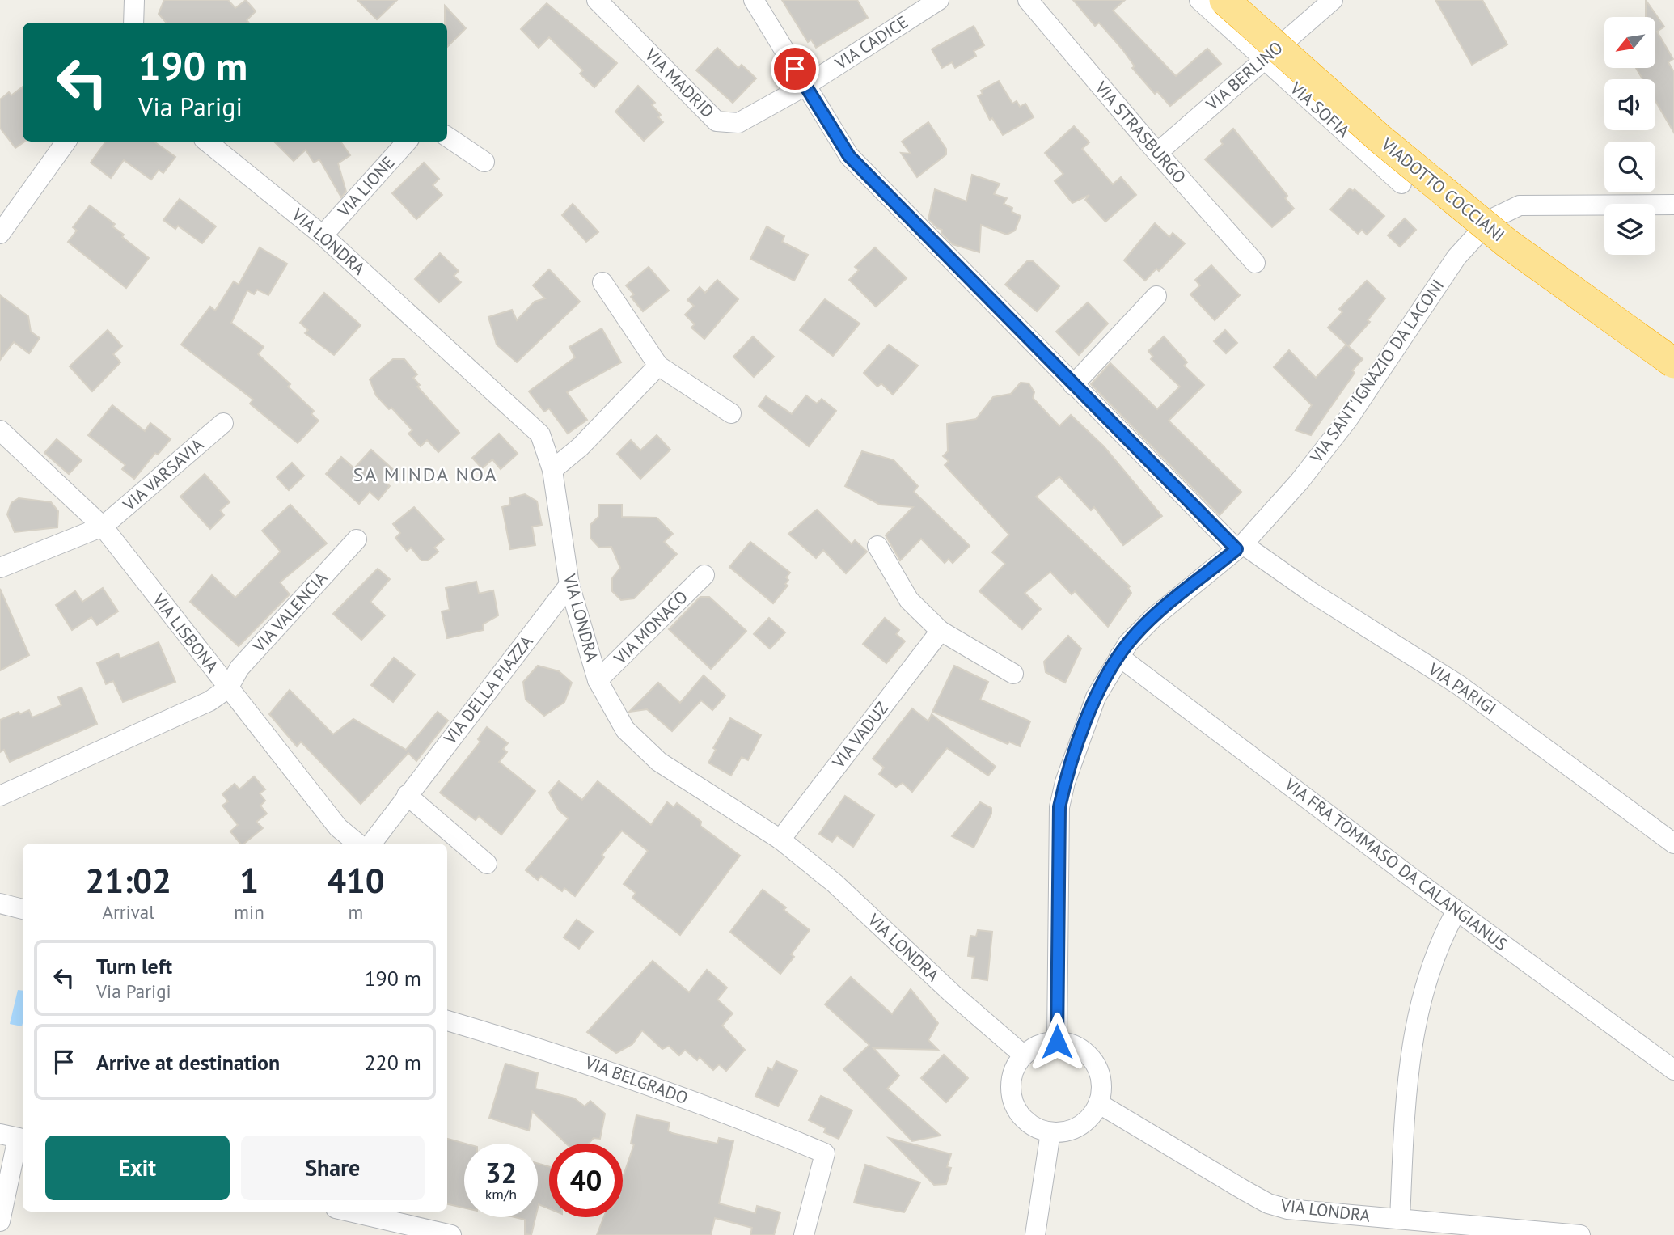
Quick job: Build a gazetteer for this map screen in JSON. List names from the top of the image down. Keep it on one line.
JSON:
{"streets":{"highway":["VIADOTTO COCCIANI"],"street":["VIA CADICE","VIA BERLINO","VIA MADRID","VIA SOFIA","VIA STRASBURGO","VIA LIONE","VIA LONDRA","VIA SANT'IGNAZIO DA LACONI","VIA VARSAVIA","VIA VALENCIA","VIA MONACO","VIA LISBONA","VIA PARIGI","VIA DELLA PIAZZA","VIA VADUZ","VIA FRA TOMMASO DA CALANGIANUS","VIA BELGRADO"]},"crossings":[["VIA CADICE","VIA MADRID"],["VIA CADICE","VIA PARIGI"],["VIA BERLINO","VIA SOFIA"],["VIA BERLINO","VIA STRASBURGO"],["VIA MADRID","VIA PARIGI"],["VIA LIONE","VIA LONDRA"],["VIA LONDRA","VIA SANT'IGNAZIO DA LACONI"],["VIA LONDRA","VIA MONACO"],["VIA LONDRA","VIA DELLA PIAZZA"],["VIA LONDRA","VIA VADUZ"],["VIA SANT'IGNAZIO DA LACONI","VIA PARIGI"],["VIA SANT'IGNAZIO DA LACONI","VIA FRA TOMMASO DA CALANGIANUS"],["VIA VARSAVIA","VIA LISBONA"],["VIA VALENCIA","VIA LISBONA"]],"districts":["SA MINDA NOA"],"north":"bottom left","page":{"turn":["190 m","Via Parigi"],"eta":["21:02","Arrival","1","min","410","m"],"list":[{"name":"Turn left","note":"Via Parigi","value":"190 m"},{"name":"Arrive at destination","value":"220 m"}],"buttons":["Exit","Share"],"speed":"32 km/h","limit":"40"}}
